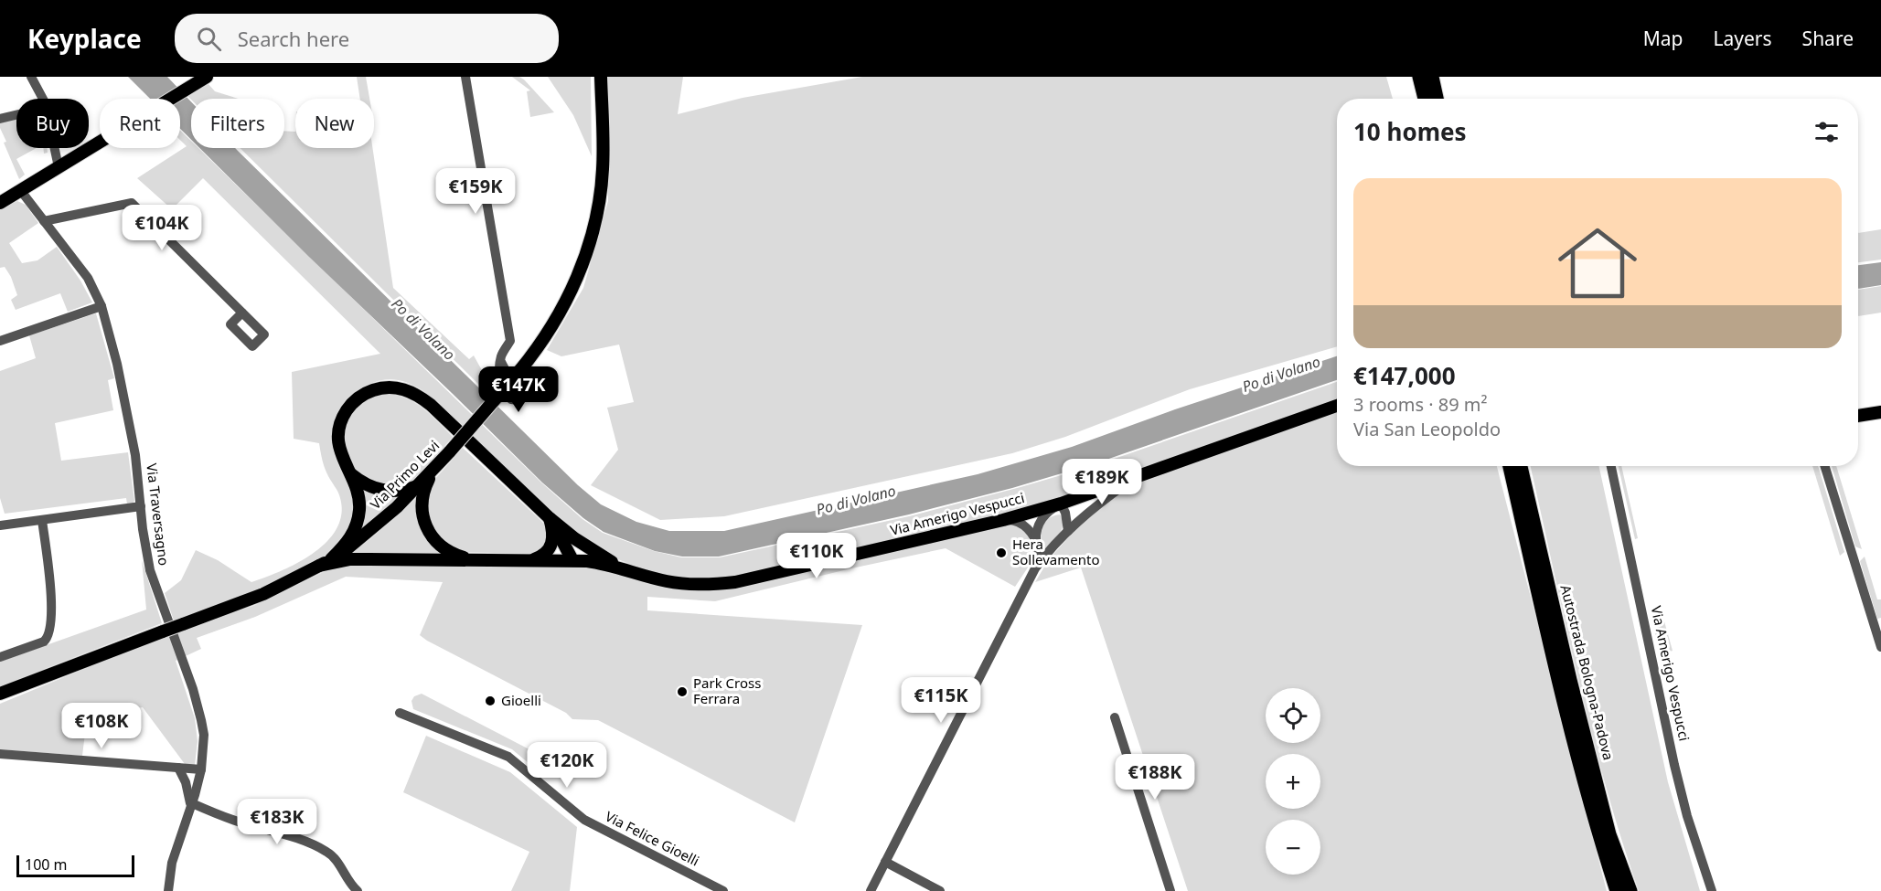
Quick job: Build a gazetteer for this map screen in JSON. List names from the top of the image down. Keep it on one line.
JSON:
{"streets":{"highway":["Autostrada Bologna-Padova"],"main road":["Via Primo Levi","Via Amerigo Vespucci"],"street":["Via Traversagno","Via Felice Gioelli"]},"water":["Po di Volano"],"places":["Hera Sollevamento","Park Cross Ferrara","Gioelli"],"scale_bar":"100 m","page":{"header":"Keyplace","search":"Search here","nav":["Map","Layers","Share"],"chip":["Buy","Rent","Filters","New"],"heading":"10 homes","list":[{"name":"€147,000","note":"3 rooms · 89 m² · Via San Leopoldo"}],"price":["€159K","€104K","€147K","€189K","€110K","€115K","€108K","€120K","€188K","€183K"],"map_buttons":["+","−"],"scale":"100 m"}}
